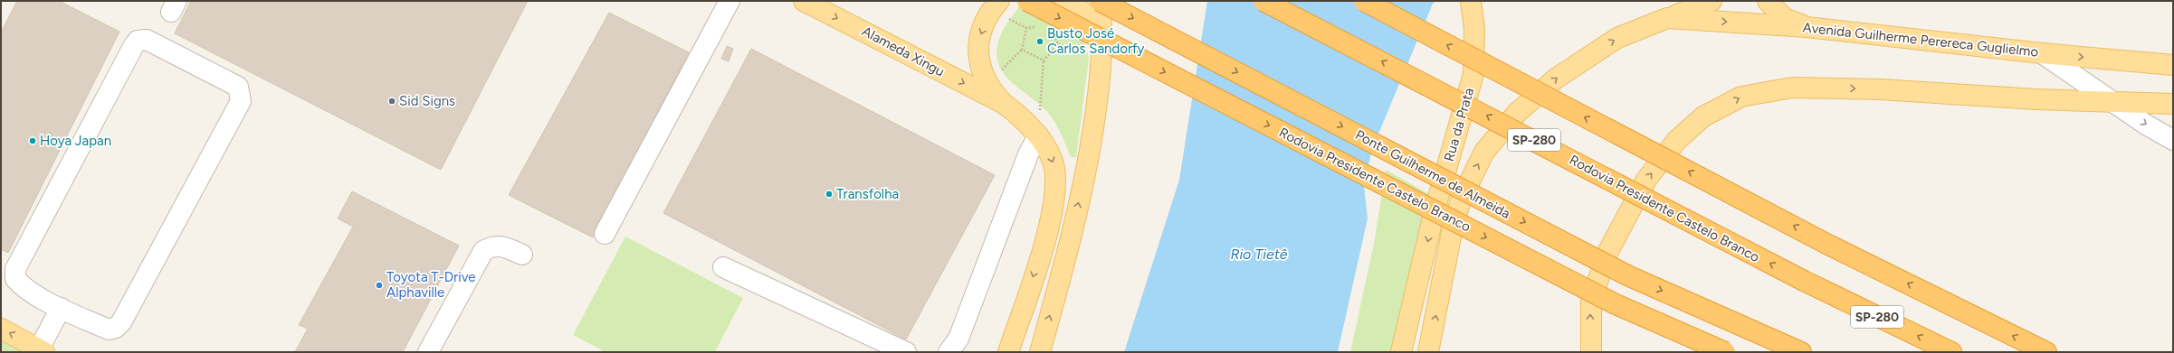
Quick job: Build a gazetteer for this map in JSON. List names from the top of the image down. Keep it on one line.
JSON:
{"streets":{"highway":["SP-280","Ponte Guilherme de Almeida","Rodovia Presidente Castelo Branco"],"main road":["Avenida Guilherme Perereca Guglielmo","Alameda Xingu","Rua da Prata"]},"crossings":[["Avenida Guilherme Perereca Guglielmo","Rua da Prata"]],"one_way":["Avenida Guilherme Perereca Guglielmo","Alameda Xingu"],"water":["Rio Tietê"],"places":["Busto José Carlos Sandorfy","Sid Signs","Hoya Japan","Transfolha","Toyota T-Drive Alphaville"]}
